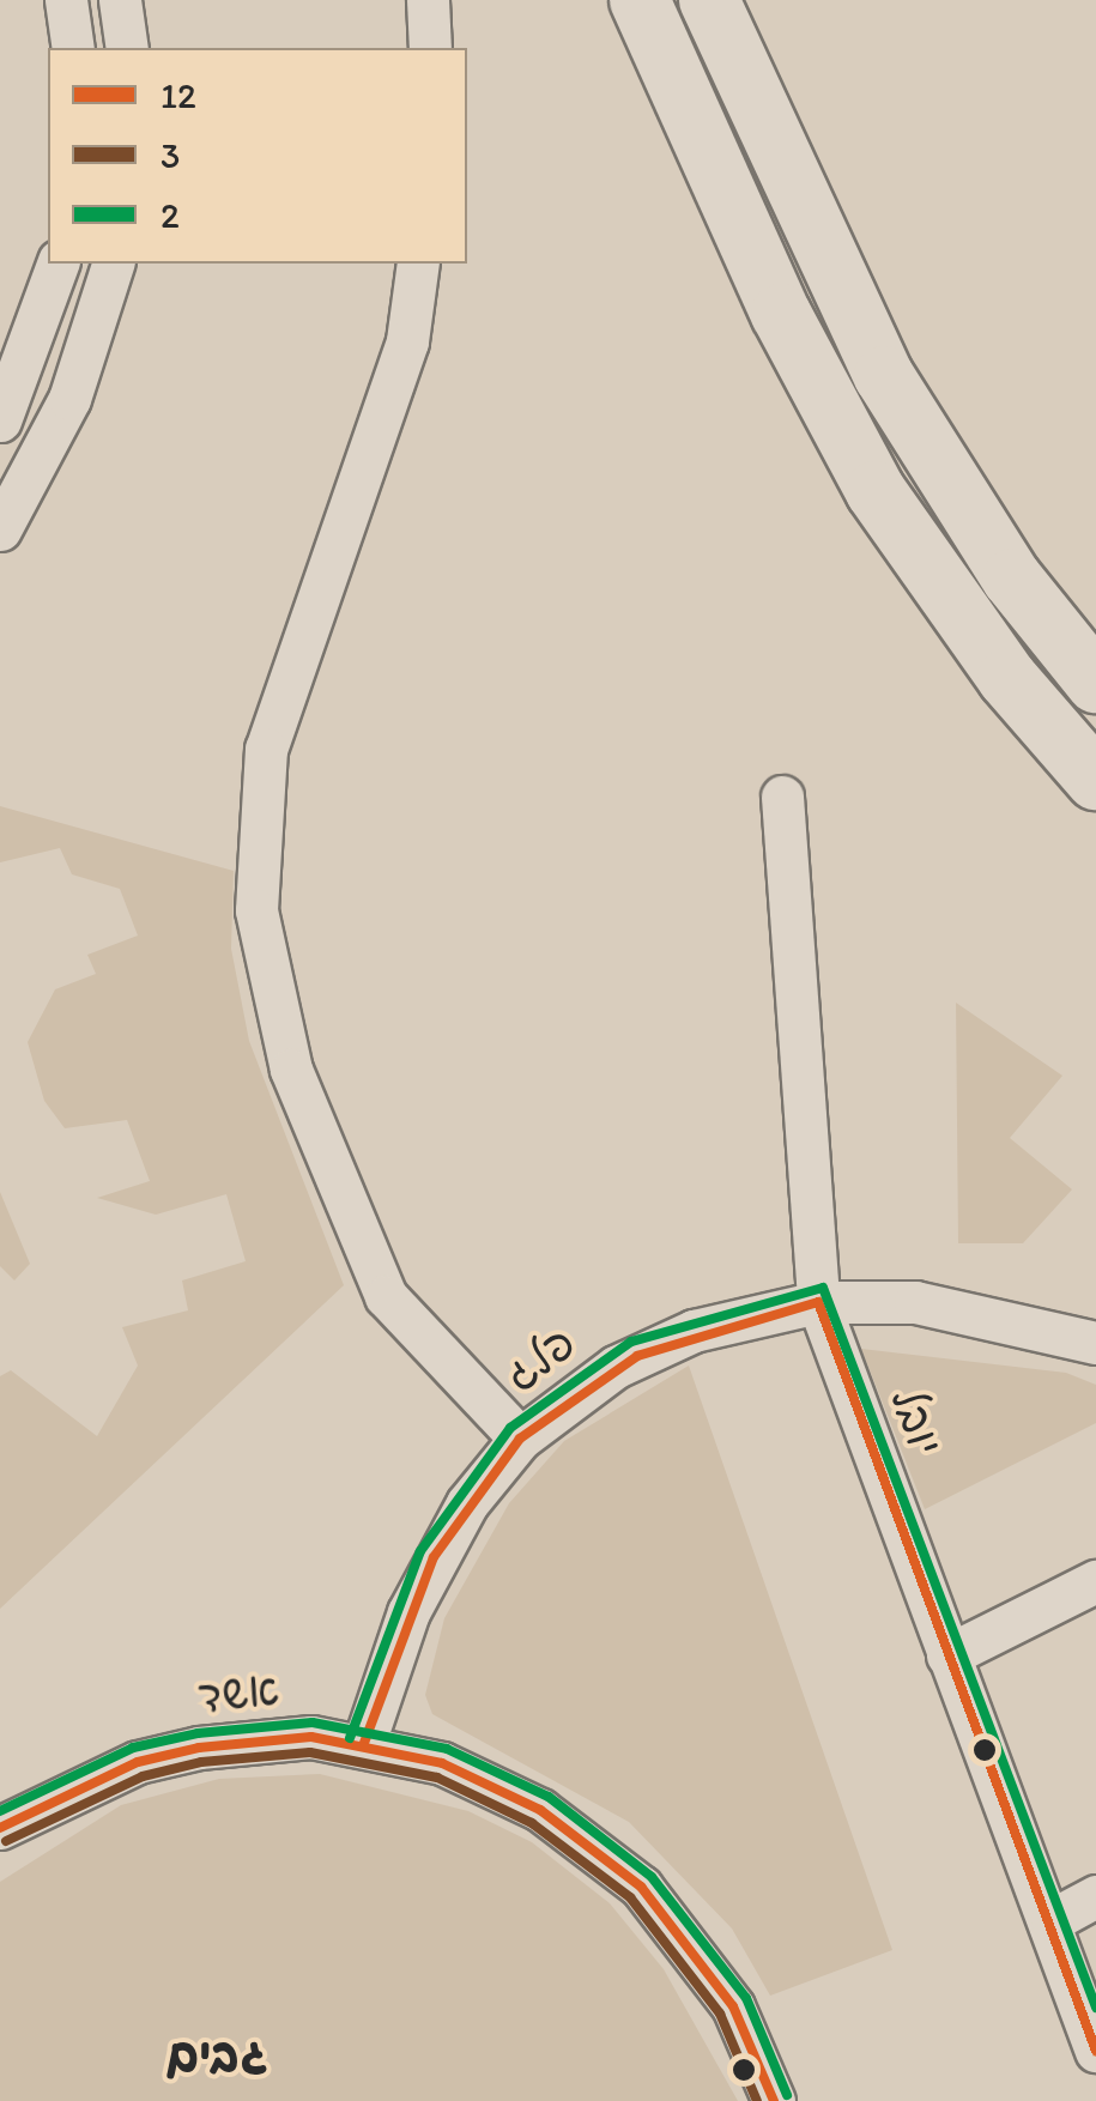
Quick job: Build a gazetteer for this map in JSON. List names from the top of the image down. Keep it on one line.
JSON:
{"streets":{"street":["פלג","יובל","אשד"]},"crossings":[["פלג","יובל"],["פלג","אשד"]],"districts":["גבים"],"lines":["transit line 2","transit line 12","transit line 3"],"legend":["12","3","2"]}
